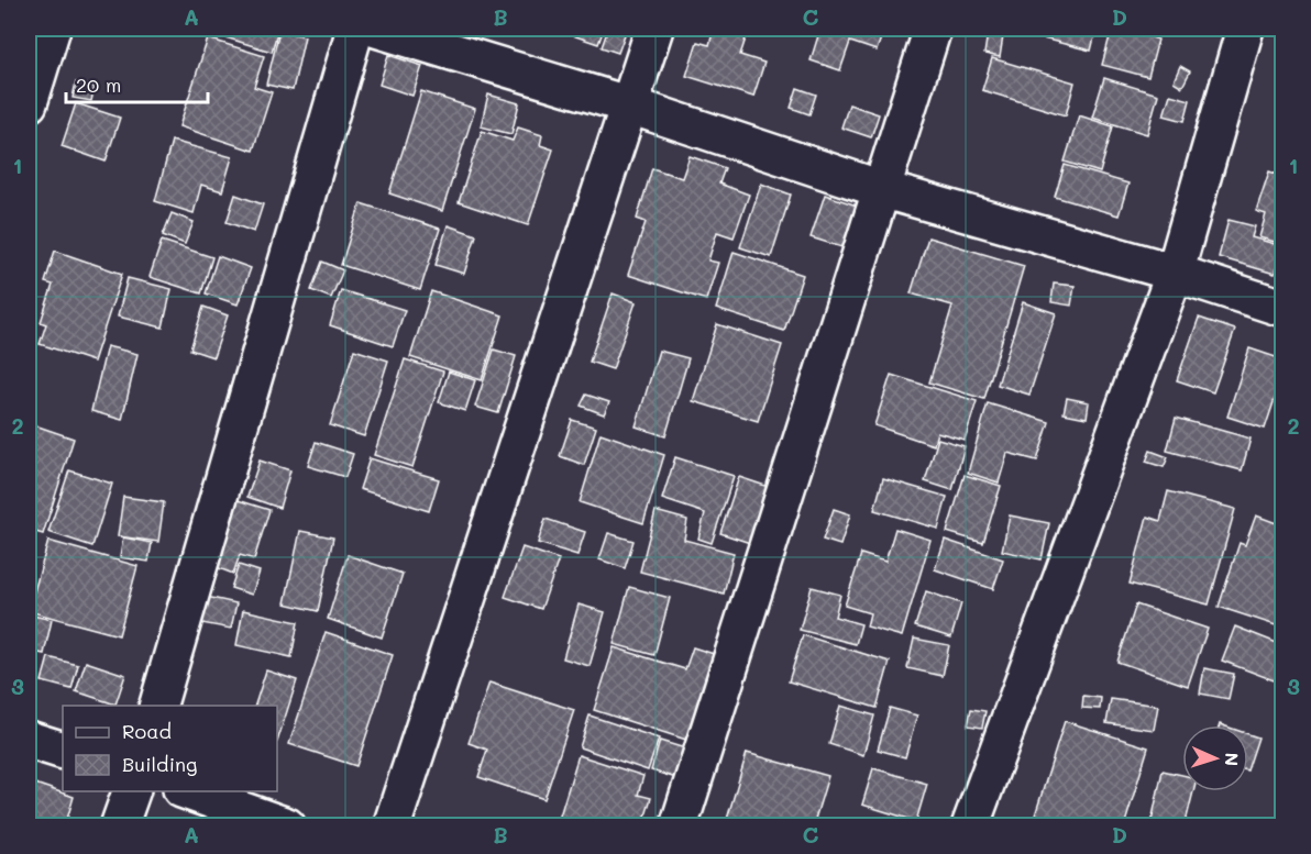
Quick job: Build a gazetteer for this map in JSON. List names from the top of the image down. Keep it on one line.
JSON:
{"legend":["Road","Building"],"scale_bar":"20 m","north":"right","grid":{"columns":["A","B","C","D"],"rows":["1","2","3"]}}
